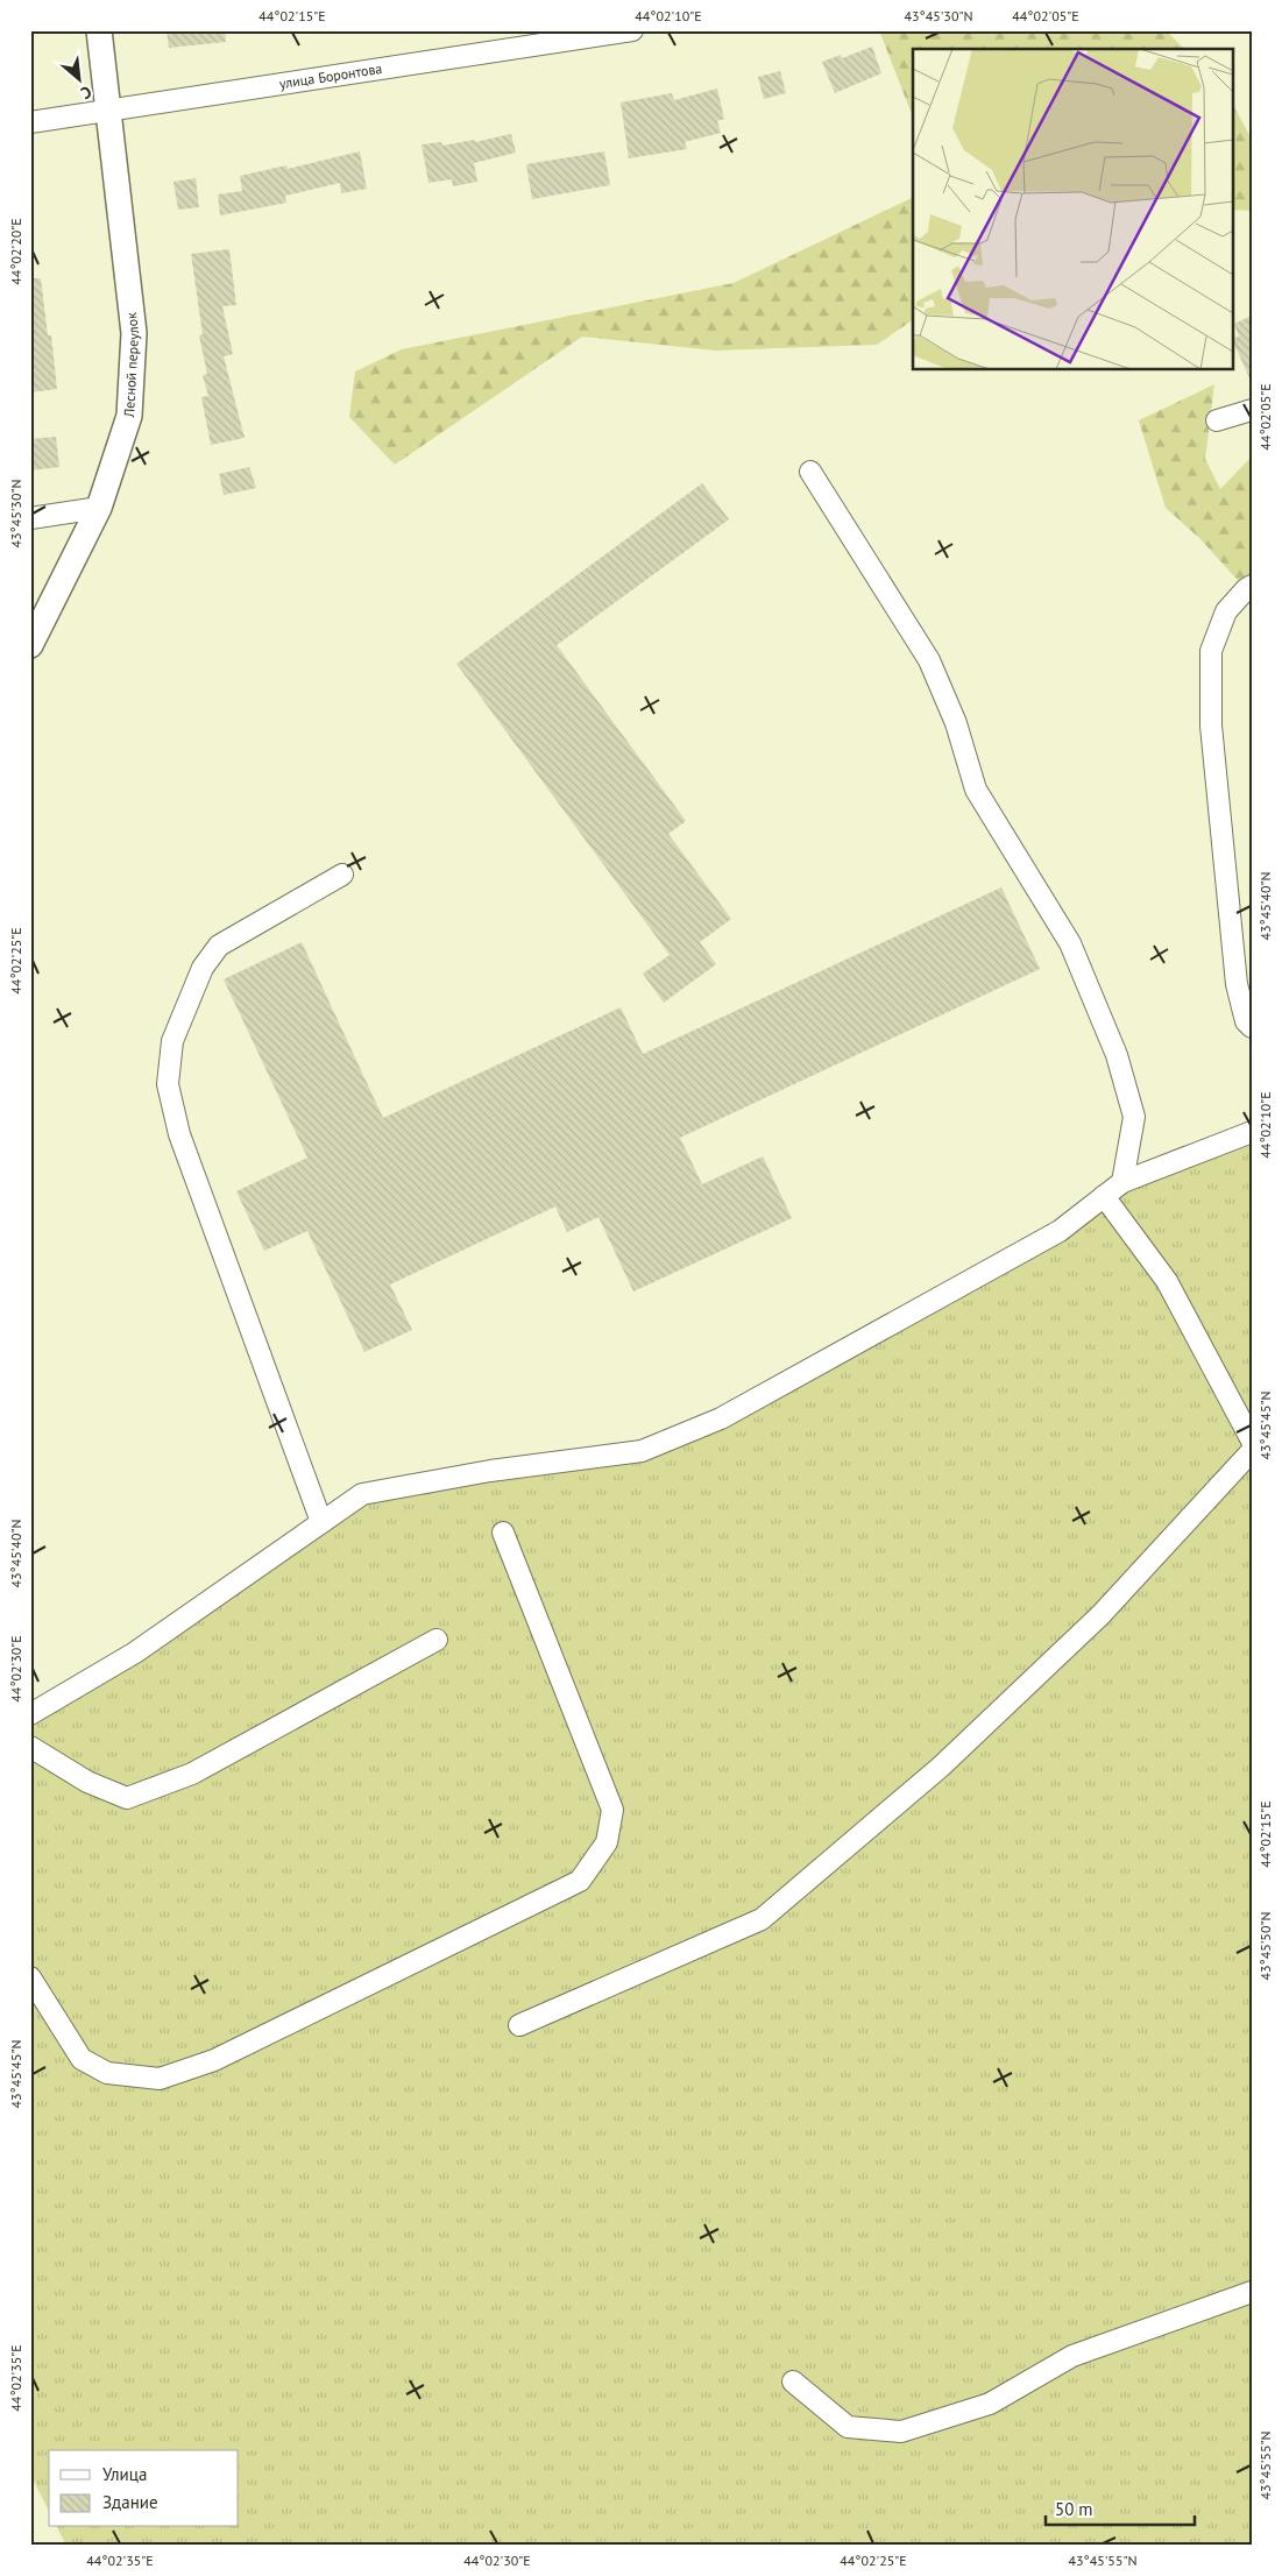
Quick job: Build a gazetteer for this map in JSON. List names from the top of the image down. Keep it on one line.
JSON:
{"streets":{"main road":["Лесной переулок"],"street":["улица Боронтова"]},"crossings":[["улица Боронтова","Лесной переулок"]],"legend":["Улица","Здание"],"scale_bar":"50 m","north":"bottom right","coordinates":["44°02'15\"E","44°02'10\"E","43°45'30\"N","44°02'05\"E","44°02'20\"E","43°45'40\"N","44°02'25\"E","43°45'45\"N","44°02'30\"E","43°45'50\"N","44°02'35\"E","43°45'55\"N"]}
